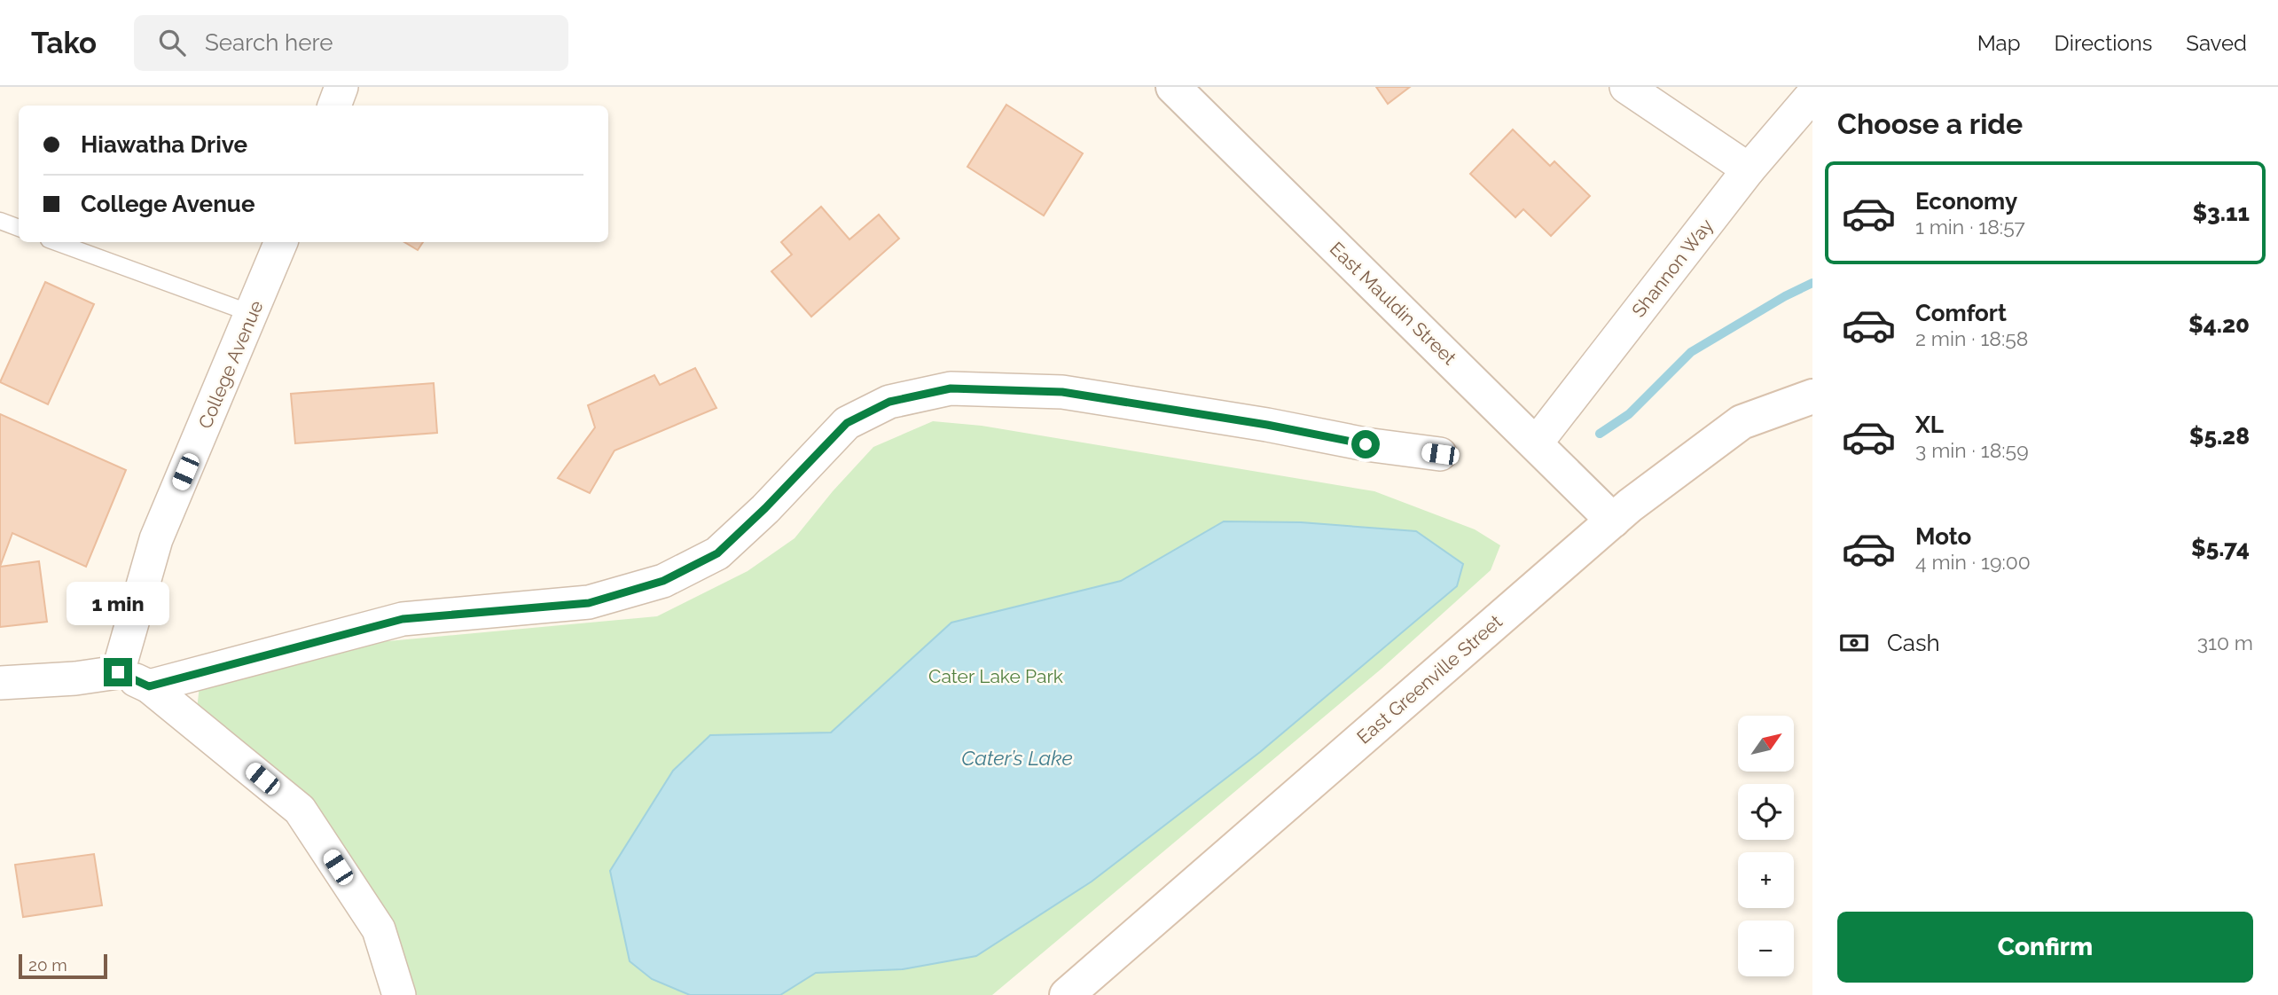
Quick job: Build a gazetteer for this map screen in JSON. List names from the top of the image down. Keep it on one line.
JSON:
{"streets":{"main road":["East Mauldin Street","East Greenville Street"],"street":["Shannon Way","College Avenue"]},"crossings":[["Shannon Way","East Mauldin Street"],["East Mauldin Street","East Greenville Street"]],"water":["Cater’s Lake"],"parks":["Cater Lake Park"],"scale_bar":"20 m","north":"top right","page":{"header":"Tako","search":"Search here","nav":["Map","Directions","Saved"],"heading":"Choose a ride","banner":["Hiawatha Drive","College Avenue"],"list":[{"name":"Economy","note":"1 min · 18:57","value":"$3.11"},{"name":"Comfort","note":"2 min · 18:58","value":"$4.20"},{"name":"XL","note":"3 min · 18:59","value":"$5.28"},{"name":"Moto","note":"4 min · 19:00","value":"$5.74"}],"bubble":"1 min","pay":["Cash","310 m"],"map_buttons":["+","−"],"buttons":"Confirm","scale":"20 m"}}
